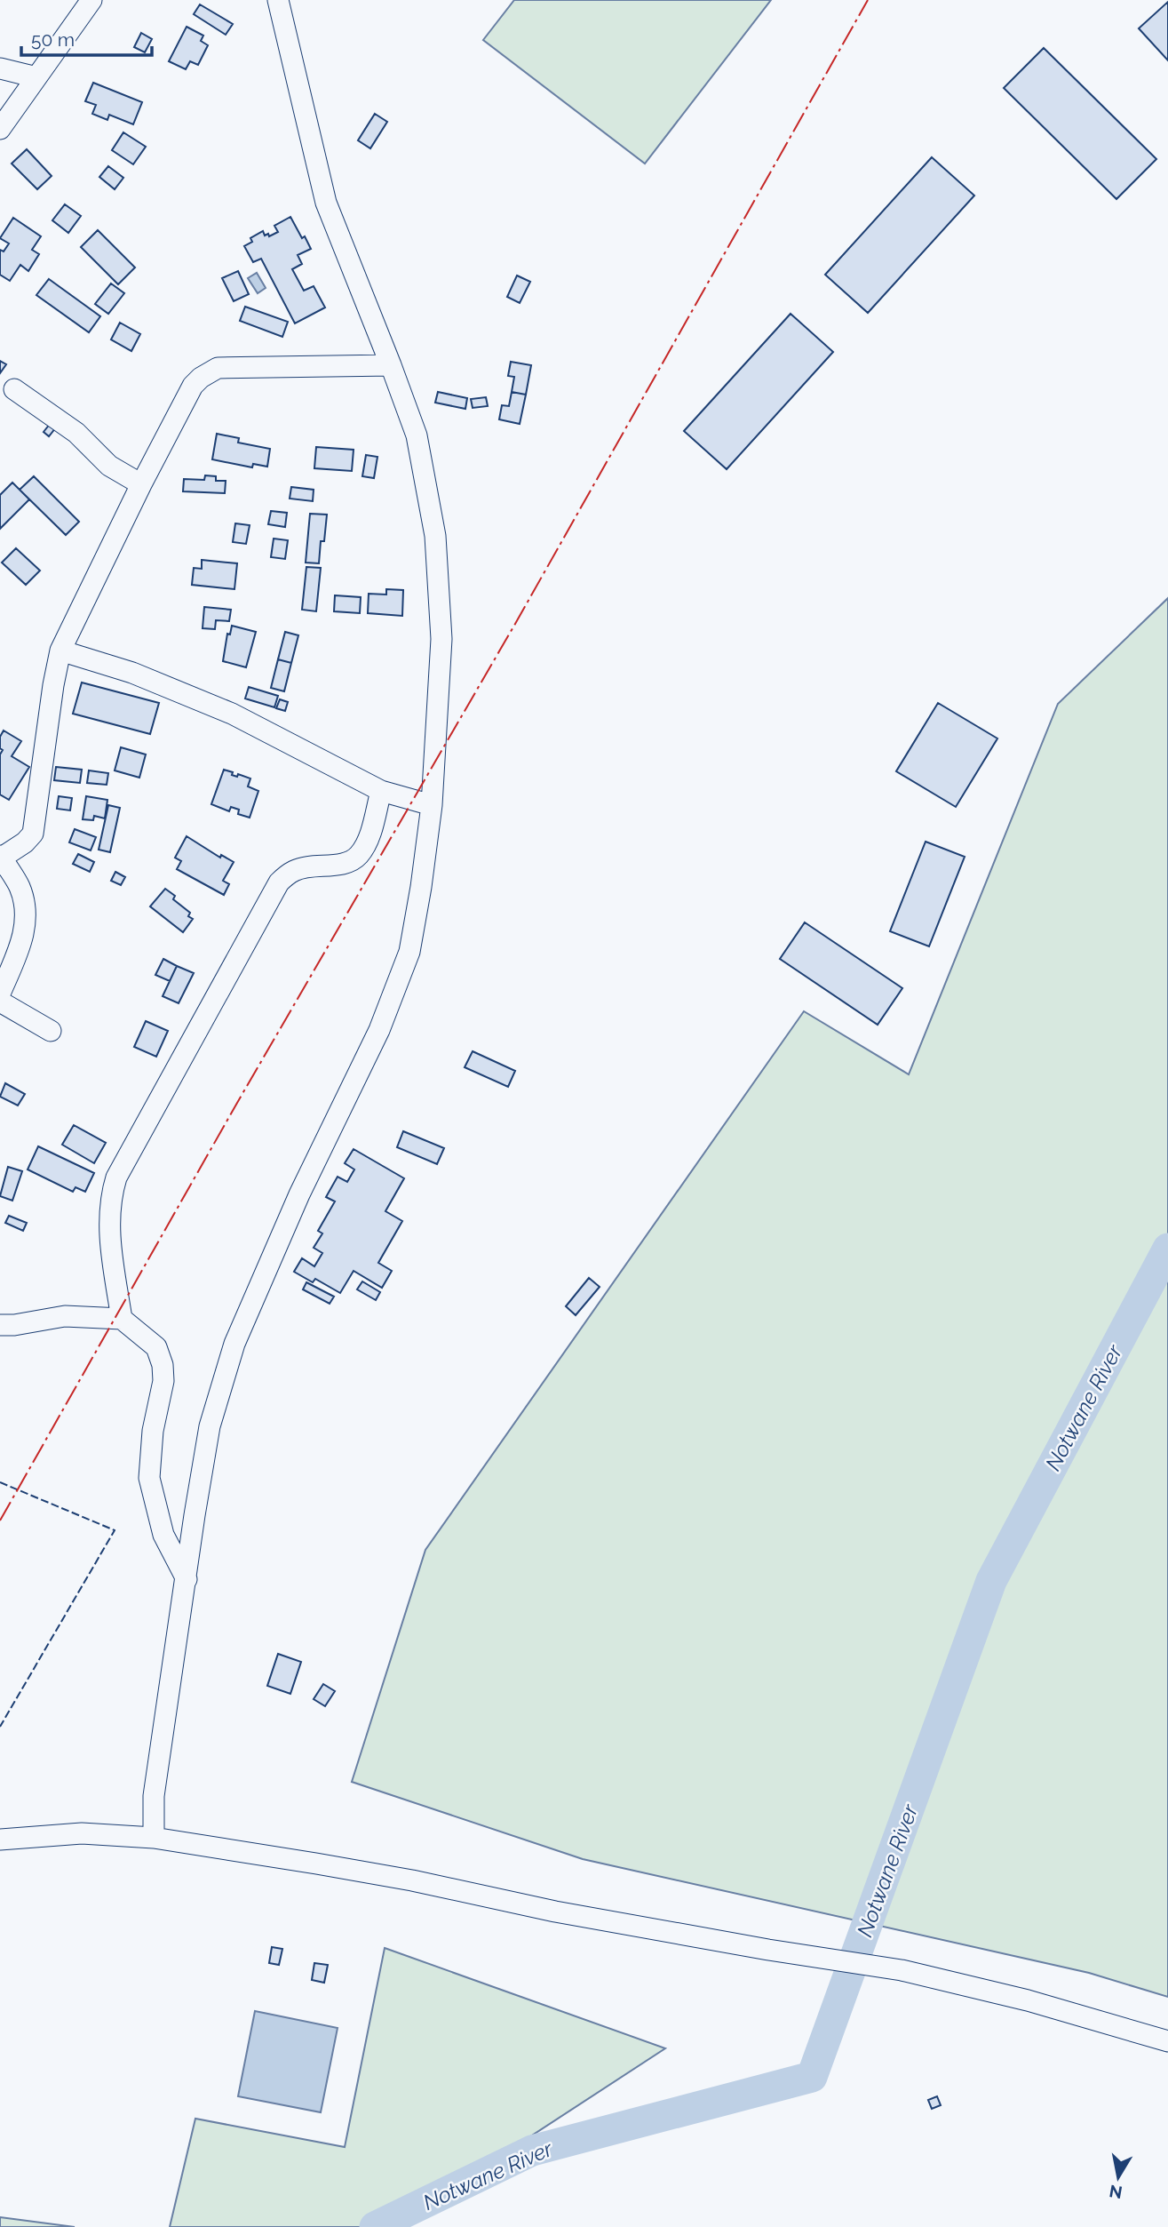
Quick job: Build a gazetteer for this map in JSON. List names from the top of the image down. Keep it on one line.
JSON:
{"water":["Notwane River"],"scale_bar":"50 m","north":"bottom"}
